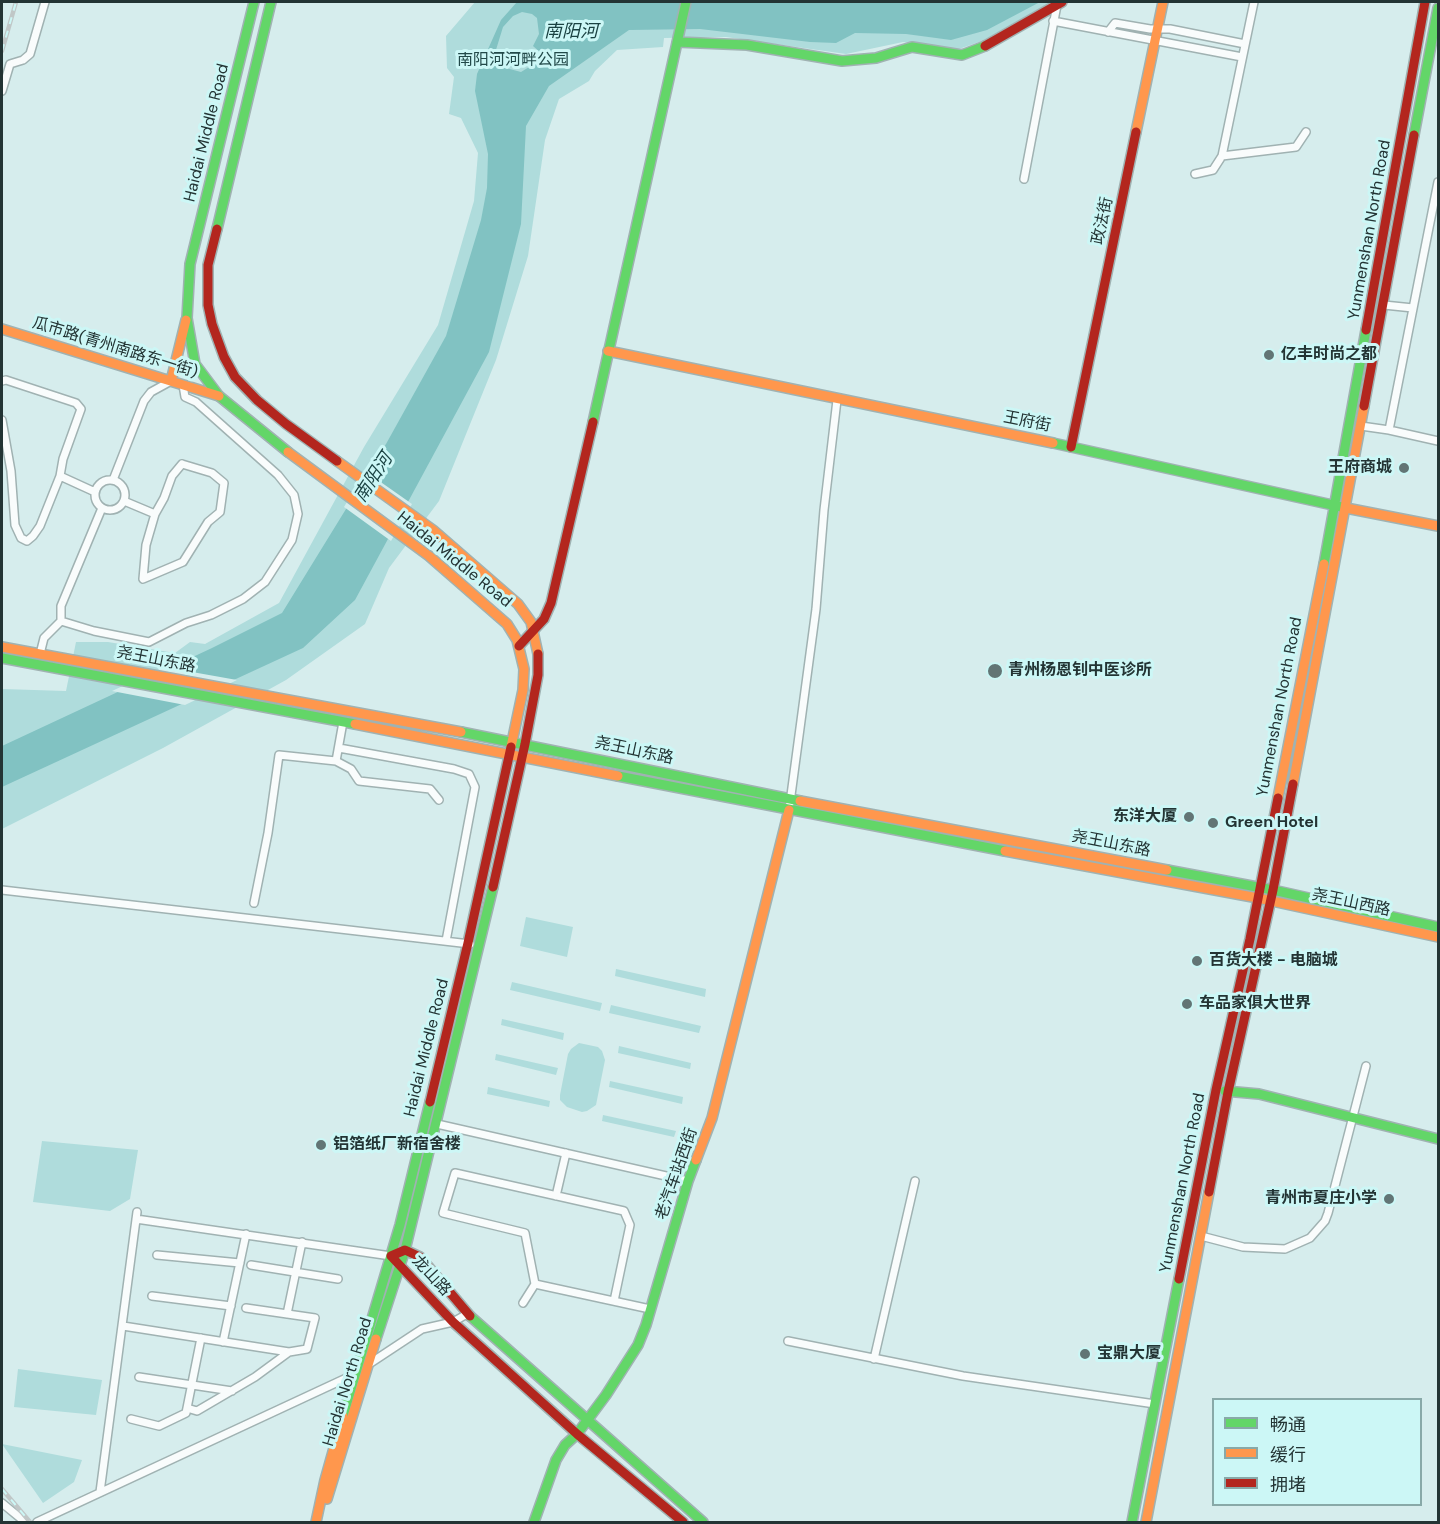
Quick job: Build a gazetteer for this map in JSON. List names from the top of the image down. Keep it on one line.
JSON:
{"streets":{"main road":["Haidai Middle Road","政法街","Yunmenshan North Road","瓜市路(青州南路东一街)","王府街","尧王山东路","尧王山西路","老汽车站西街","龙山路","Haidai North Road"]},"crossings":[["Haidai Middle Road","瓜市路(青州南路东一街)"],["Haidai Middle Road","尧王山东路"],["Haidai Middle Road","龙山路"],["Haidai Middle Road","Haidai North Road"],["政法街","王府街"],["Yunmenshan North Road","王府街"],["Yunmenshan North Road","尧王山东路"],["Yunmenshan North Road","尧王山西路"],["尧王山东路","尧王山西路"],["尧王山东路","老汽车站西街"],["老汽车站西街","龙山路"],["龙山路","Haidai North Road"]],"water":["南阳河"],"parks":["南阳河河畔公园"],"places":["亿丰时尚之都","王府商城","青州杨恩钊中医诊所","东洋大厦","Green Hotel","百货大楼 - 电脑城","车品家俱大世界","铝箔纸厂新宿舍楼","青州市夏庄小学","宝鼎大厦"],"legend":["畅通","缓行","拥堵"]}
